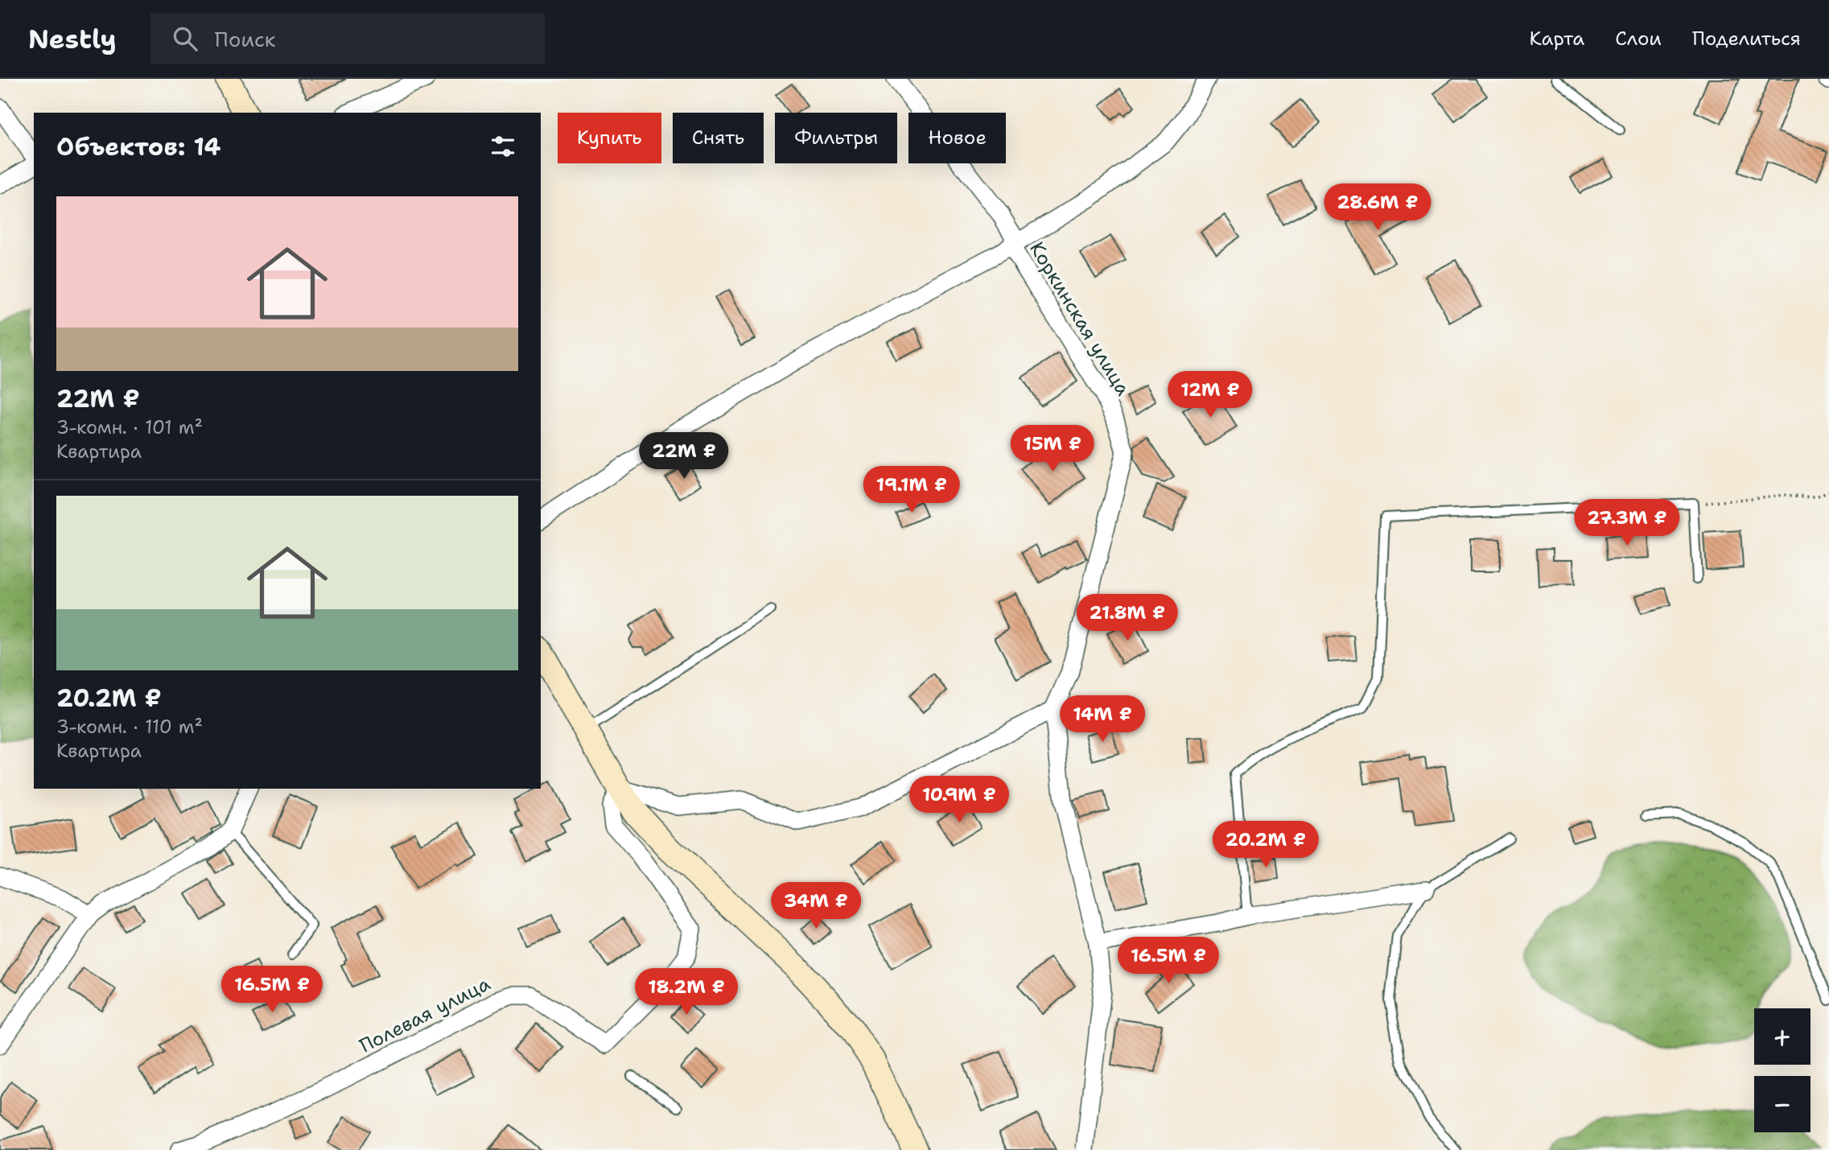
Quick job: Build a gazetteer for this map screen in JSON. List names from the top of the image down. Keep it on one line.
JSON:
{"streets":{"street":["Коркинская улица","Полевая улица"]},"page":{"header":"Nestly","search":"Поиск","nav":["Карта","Слои","Поделиться"],"chip":["Купить","Снять","Фильтры","Новое"],"heading":"Объектов: 14","list":[{"name":"22M ₽","note":"3-комн. · 101 m² · Квартира"},{"name":"20.2M ₽","note":"3-комн. · 110 m² · Квартира"}],"price":["28.6M ₽","12M ₽","15M ₽","22M ₽","19.1M ₽","27.3M ₽","21.8M ₽","14M ₽","10.9M ₽","20.2M ₽","34M ₽","16.5M ₽","16.5M ₽","18.2M ₽"],"map_buttons":["+","−"]}}
